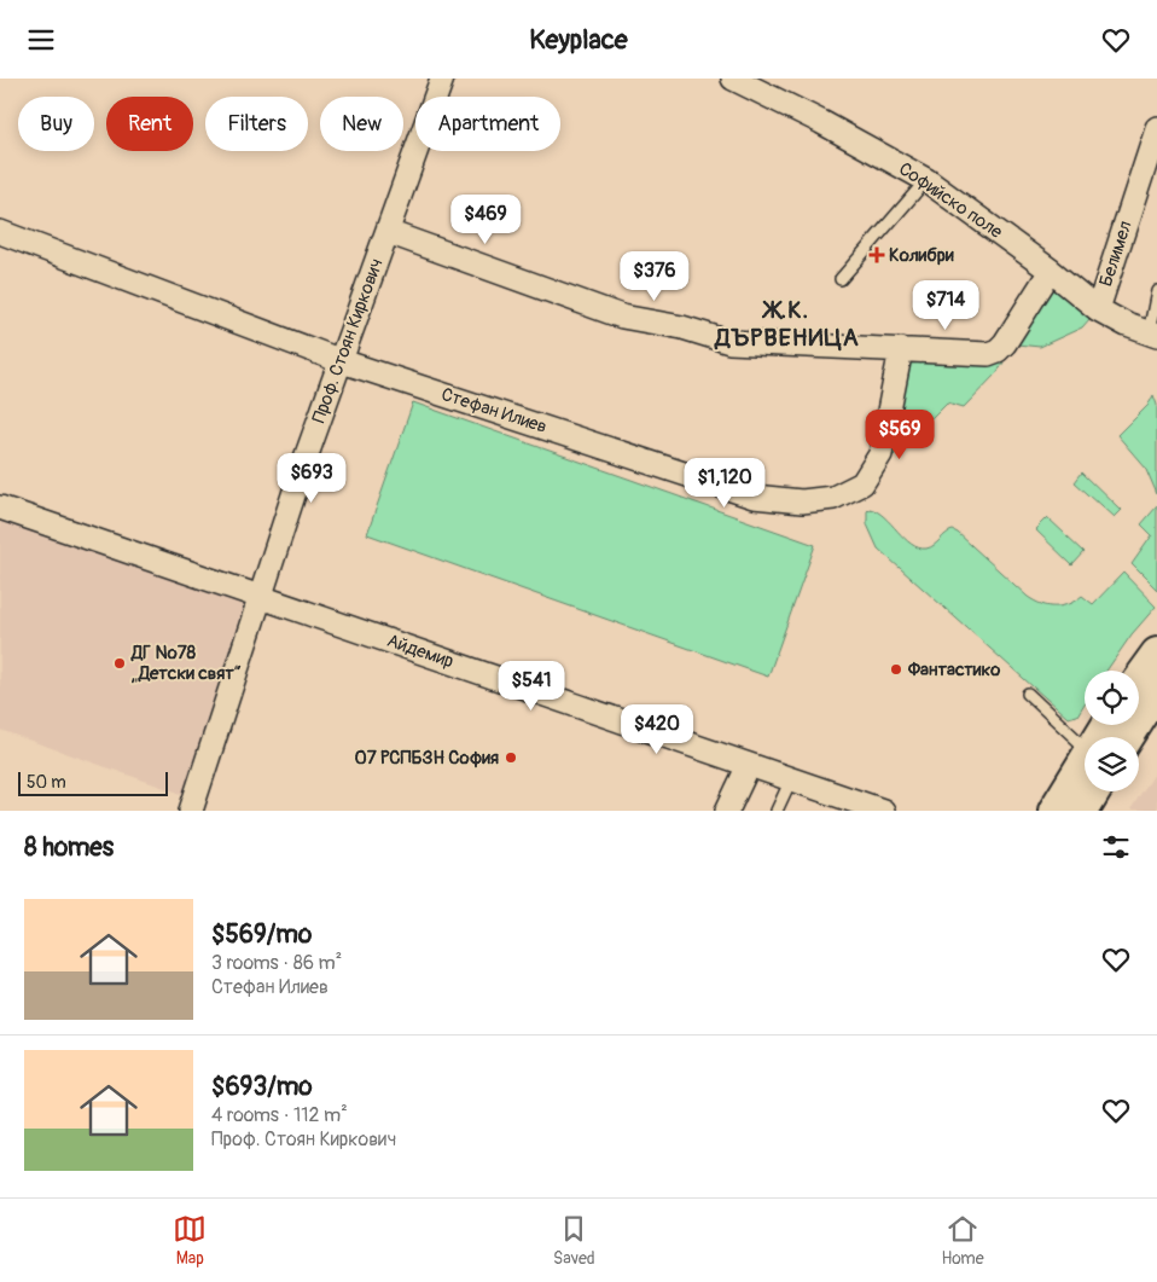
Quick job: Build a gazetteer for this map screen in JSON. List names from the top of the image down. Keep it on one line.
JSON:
{"streets":{"street":["Софийско поле","Белимел","Проф. Стоян Киркович","Стефан Илиев","Айдемир"]},"crossings":[["Софийско поле","Белимел"],["Проф. Стоян Киркович","Стефан Илиев"],["Проф. Стоян Киркович","Айдемир"]],"districts":["Ж.К. ДЪРВЕНИЦА"],"places":{"health":["Колибри"],"other":["ДГ №78 „Детски свят“","Фантастико","07 РСПБЗН София"]},"scale_bar":"50 m","page":{"header":"Keyplace","chip":["Buy","Rent","Filters","New","Apartment"],"price":["$469","$376","$714","$569","$693","$1,120","$541","$420"],"scale":"50 m","heading":"8 homes","list":[{"name":"$569/mo","note":"3 rooms · 86 m² · Стефан Илиев"},{"name":"$693/mo","note":"4 rooms · 112 m² · Проф. Стоян Киркович"}],"tabs":["Map","Saved","Home"]}}
